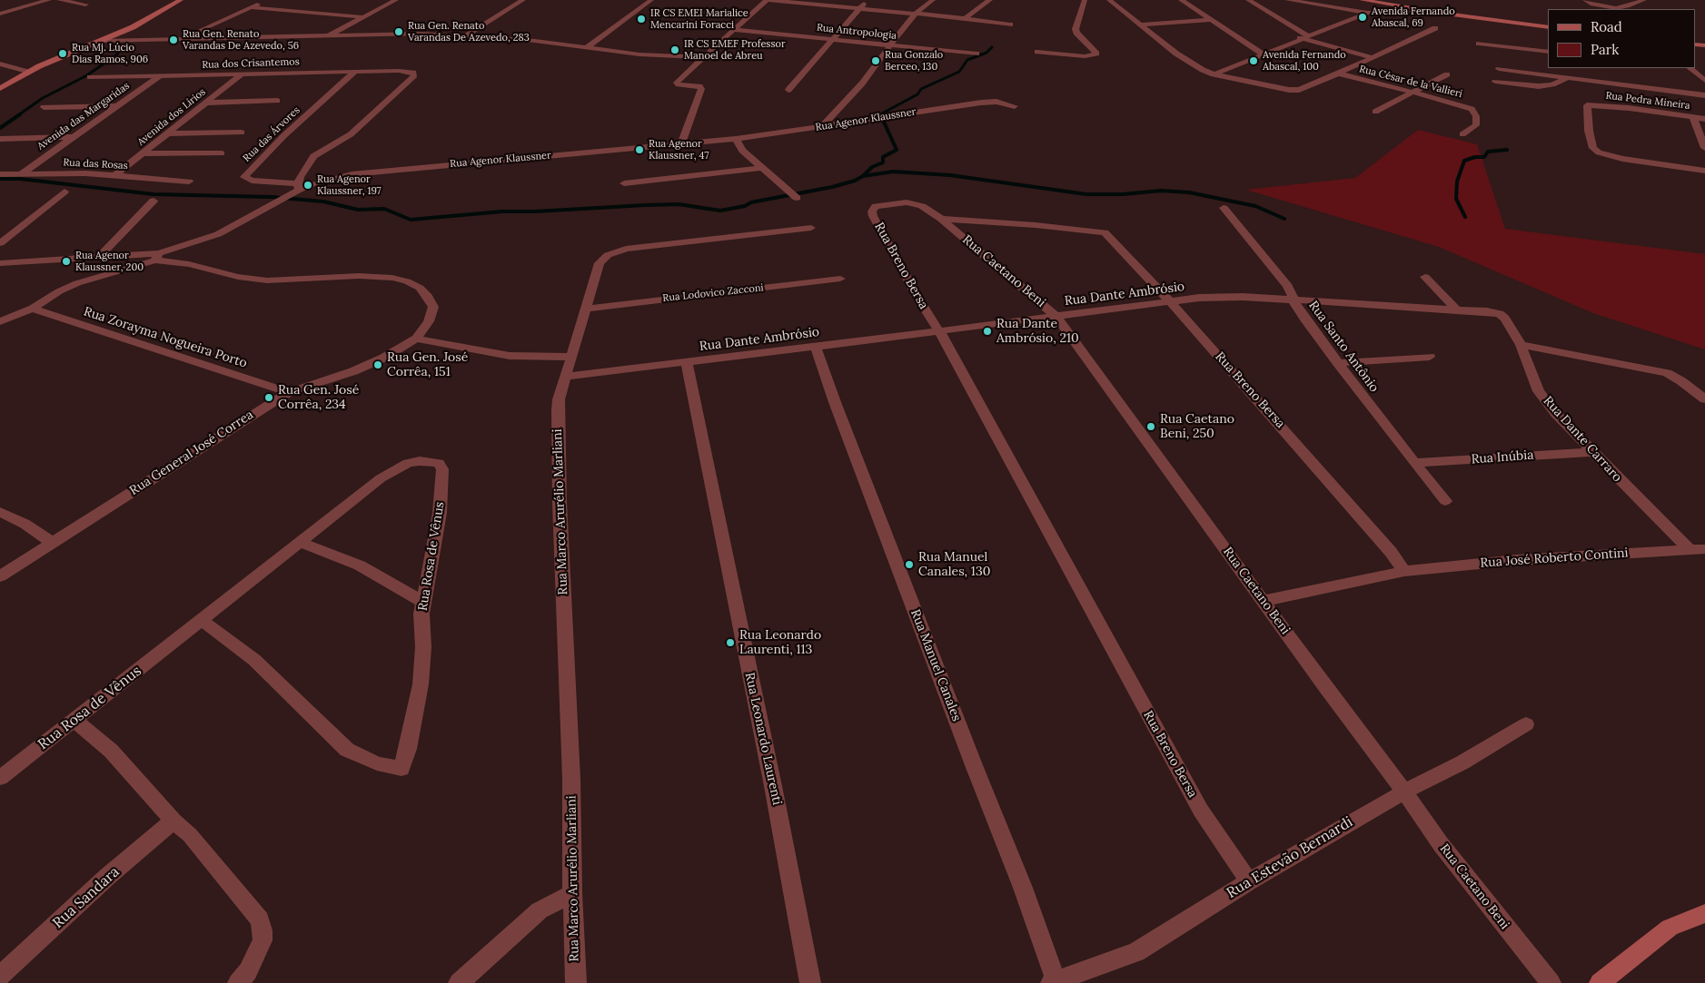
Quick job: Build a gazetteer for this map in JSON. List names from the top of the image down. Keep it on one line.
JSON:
{"streets":{"street":["Rua Antropologia","Rua dos Crisantemos","Rua César de la Vallieri","Rua Pedra Mineira","Avenida das Margaridas","Avenida dos Lírios","Rua Agenor Klaussner","Rua das Árvores","Rua das Rosas","Rua Breno Bersa","Rua Caetano Beni","Rua Lodovico Zacconi","Rua Dante Ambrósio","Rua Zorayma Nogueira Porto","Rua Santo Antônio","Rua Dante Carraro","Rua General José Correa","Rua Inúbia","Rua Marco Arurélio Marliani","Rua Rosa de Vênus","Rua José Roberto Contini","Rua Manuel Canales","Rua Leonardo Laurenti","Rua Estevão Bernardi","Rua Sandara"]},"crossings":[["Rua dos Crisantemos","Avenida das Margaridas"],["Rua dos Crisantemos","Avenida dos Lírios"],["Rua dos Crisantemos","Rua Agenor Klaussner"],["Rua dos Crisantemos","Rua das Árvores"],["Avenida das Margaridas","Rua das Rosas"],["Avenida dos Lírios","Rua das Rosas"],["Rua Agenor Klaussner","Rua das Árvores"],["Rua Agenor Klaussner","Rua General José Correa"],["Rua Breno Bersa","Rua Caetano Beni"],["Rua Breno Bersa","Rua Dante Ambrósio"],["Rua Breno Bersa","Rua José Roberto Contini"],["Rua Breno Bersa","Rua Estevão Bernardi"],["Rua Caetano Beni","Rua Dante Ambrósio"],["Rua Caetano Beni","Rua Estevão Bernardi"],["Rua Lodovico Zacconi","Rua Marco Arurélio Marliani"],["Rua Dante Ambrósio","Rua Santo Antônio"],["Rua Dante Ambrósio","Rua Dante Carraro"],["Rua Dante Ambrósio","Rua Marco Arurélio Marliani"],["Rua Dante Ambrósio","Rua Manuel Canales"],["Rua Dante Ambrósio","Rua Leonardo Laurenti"],["Rua Zorayma Nogueira Porto","Rua General José Correa"],["Rua Santo Antônio","Rua Inúbia"],["Rua Dante Carraro","Rua Inúbia"],["Rua Dante Carraro","Rua José Roberto Contini"],["Rua Manuel Canales","Rua Estevão Bernardi"]],"places":["Avenida Fernando Abascal, 69","IR CS EMEI Marialice Mencarini Foracci","Rua Gen. Renato Varandas De Azevedo, 283","Rua Gen. Renato Varandas De Azevedo, 56","IR CS EMEF Professor Manoel de Abreu","Rua Mj. Lúcio Dias Ramos, 906","Rua Gonzalo Berceo, 130","Avenida Fernando Abascal, 100","Rua Agenor Klaussner, 47","Rua Agenor Klaussner, 197","Rua Agenor Klaussner, 200","Rua Dante Ambrósio, 210","Rua Gen. José Corrêa, 151","Rua Gen. José Corrêa, 234","Rua Caetano Beni, 250","Rua Manuel Canales, 130","Rua Leonardo Laurenti, 113"],"legend":["Road","Park"]}
